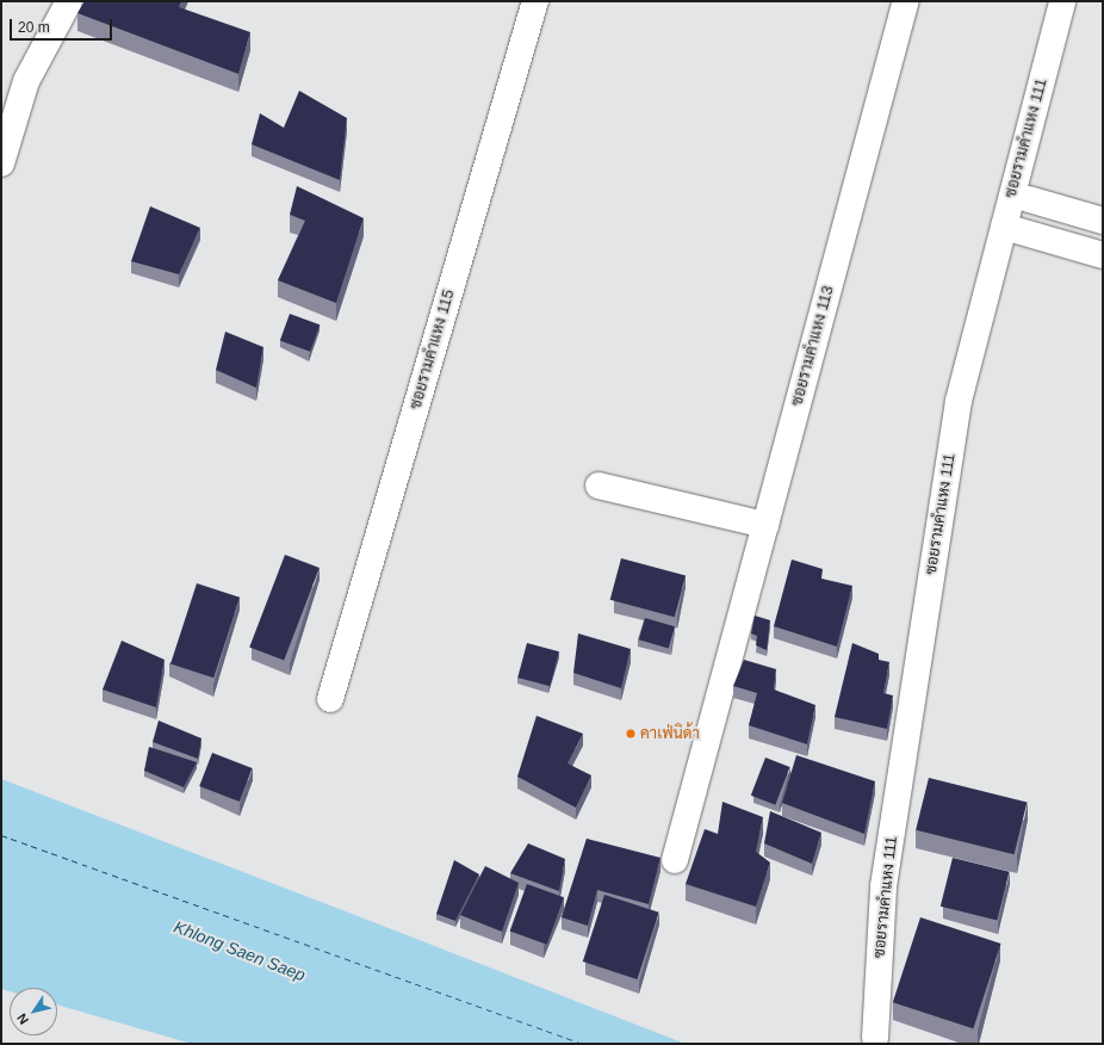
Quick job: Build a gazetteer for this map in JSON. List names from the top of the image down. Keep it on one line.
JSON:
{"streets":{"street":["ซอยรามคำแหง 111","ซอยรามคำแหง 113","ซอยรามคำแหง 115"]},"water":["Khlong Saen Saep"],"places":["คาเฟ่นิด้า"],"scale_bar":"20 m","north":"bottom left"}
